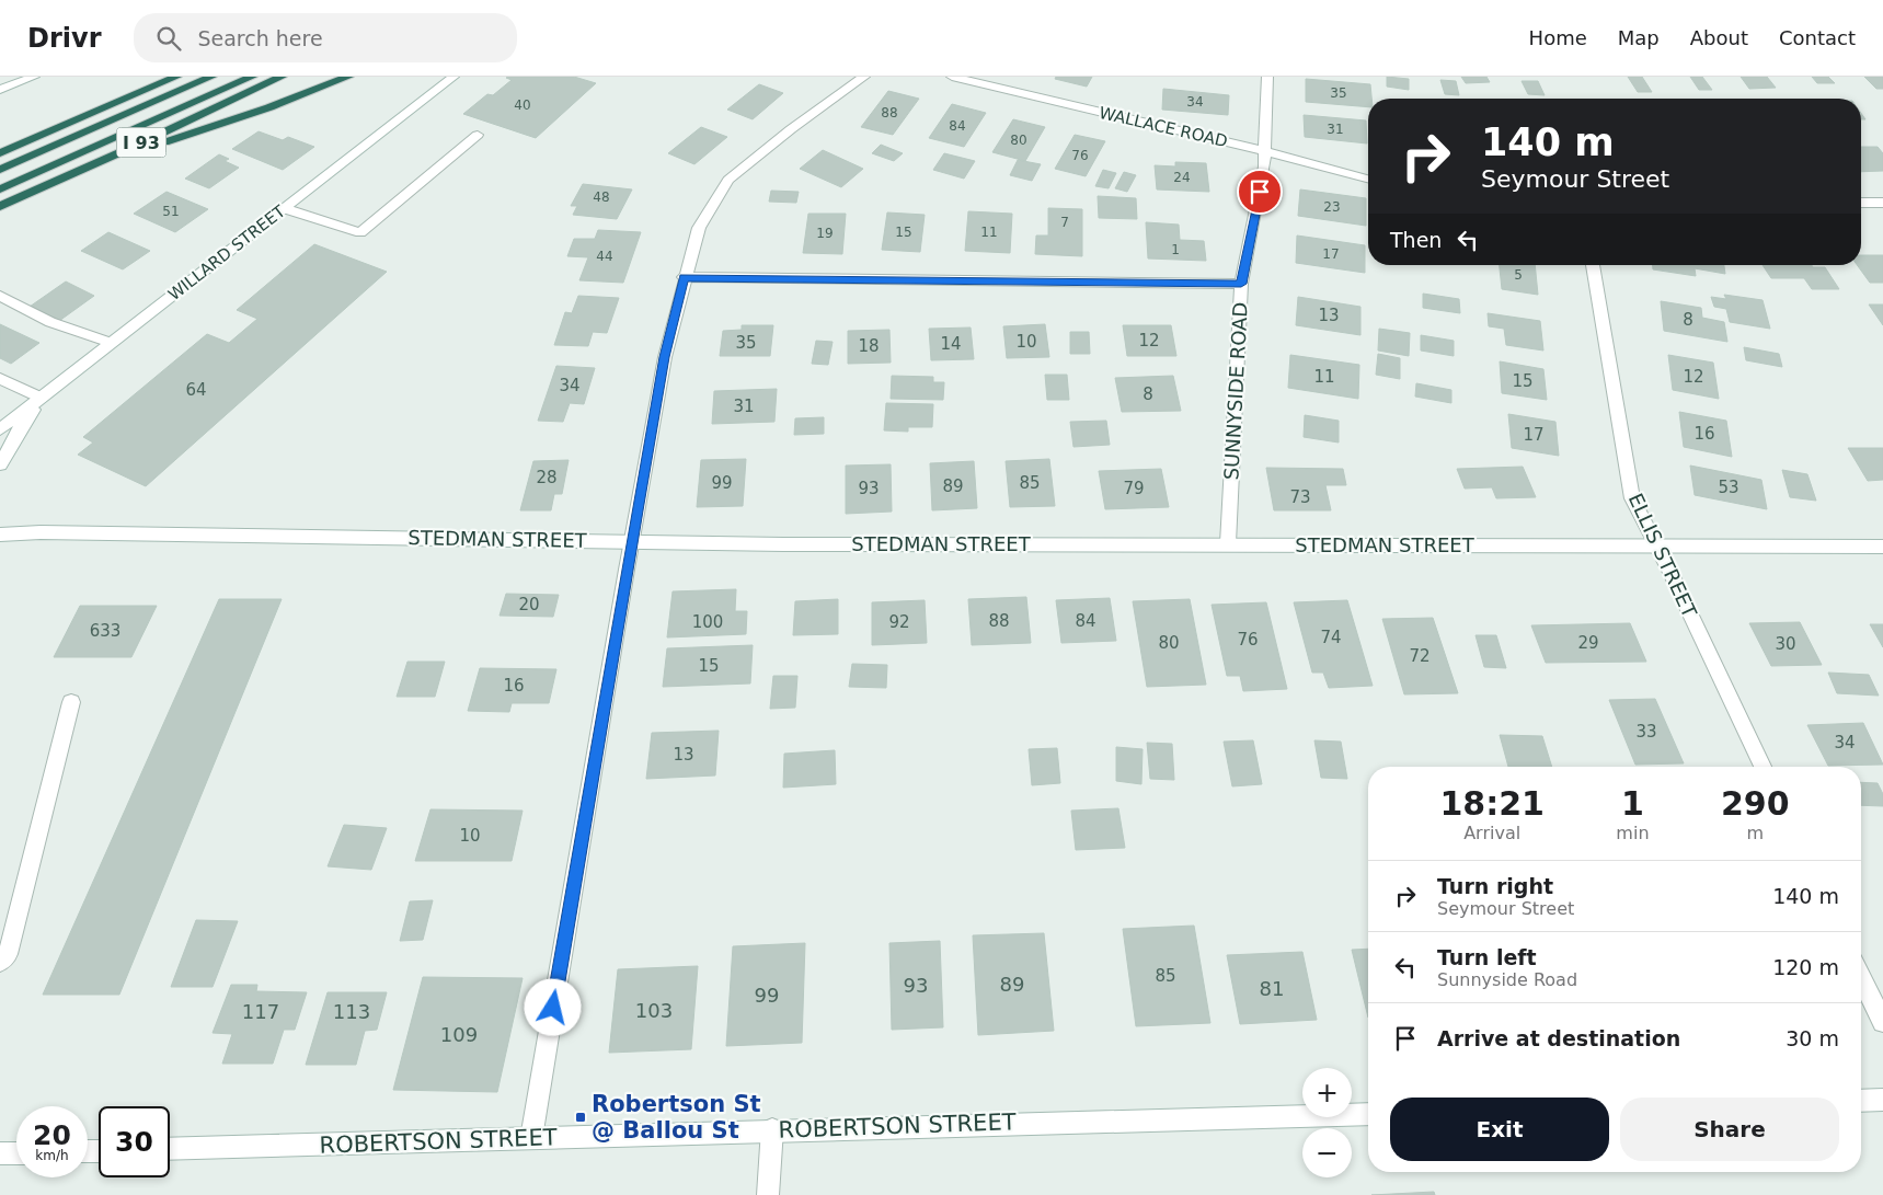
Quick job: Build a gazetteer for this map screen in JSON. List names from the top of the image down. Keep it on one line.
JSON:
{"streets":{"highway":["I 93"],"street":["WALLACE ROAD","WILLARD STREET","SUNNYSIDE ROAD","STEDMAN STREET","ELLIS STREET","ROBERTSON STREET"]},"crossings":[["WALLACE ROAD","SUNNYSIDE ROAD"],["SUNNYSIDE ROAD","STEDMAN STREET"],["STEDMAN STREET","ELLIS STREET"]],"places":{"transit":["Robertson St @ Ballou St"]},"house_numbers":["35","34","40","88","84","31","80","76","24","48","23","51","7","15","11","19","1","17","44","5","13","8","12","10","35","14","18","11","12","15","34","64","8","31","16","17","28","99","85","89","53","93","79","73","20","88","84","100","92","633","74","76","80","29","30","72","15","16","33","34","13","10","85","89","93","81","99","103","117","113","109"],"page":{"header":"Drivr","search":"Search here","nav":["Home","Map","About","Contact"],"turn":["140 m","Seymour Street"],"then":"Then","eta":["18:21","Arrival","1","min","290","m"],"list":[{"name":"Turn right","note":"Seymour Street","value":"140 m"},{"name":"Turn left","note":"Sunnyside Road","value":"120 m"},{"name":"Arrive at destination","value":"30 m"}],"map_buttons":["+","−"],"buttons":["Exit","Share"],"speed":"20 km/h","limit":"30"}}
